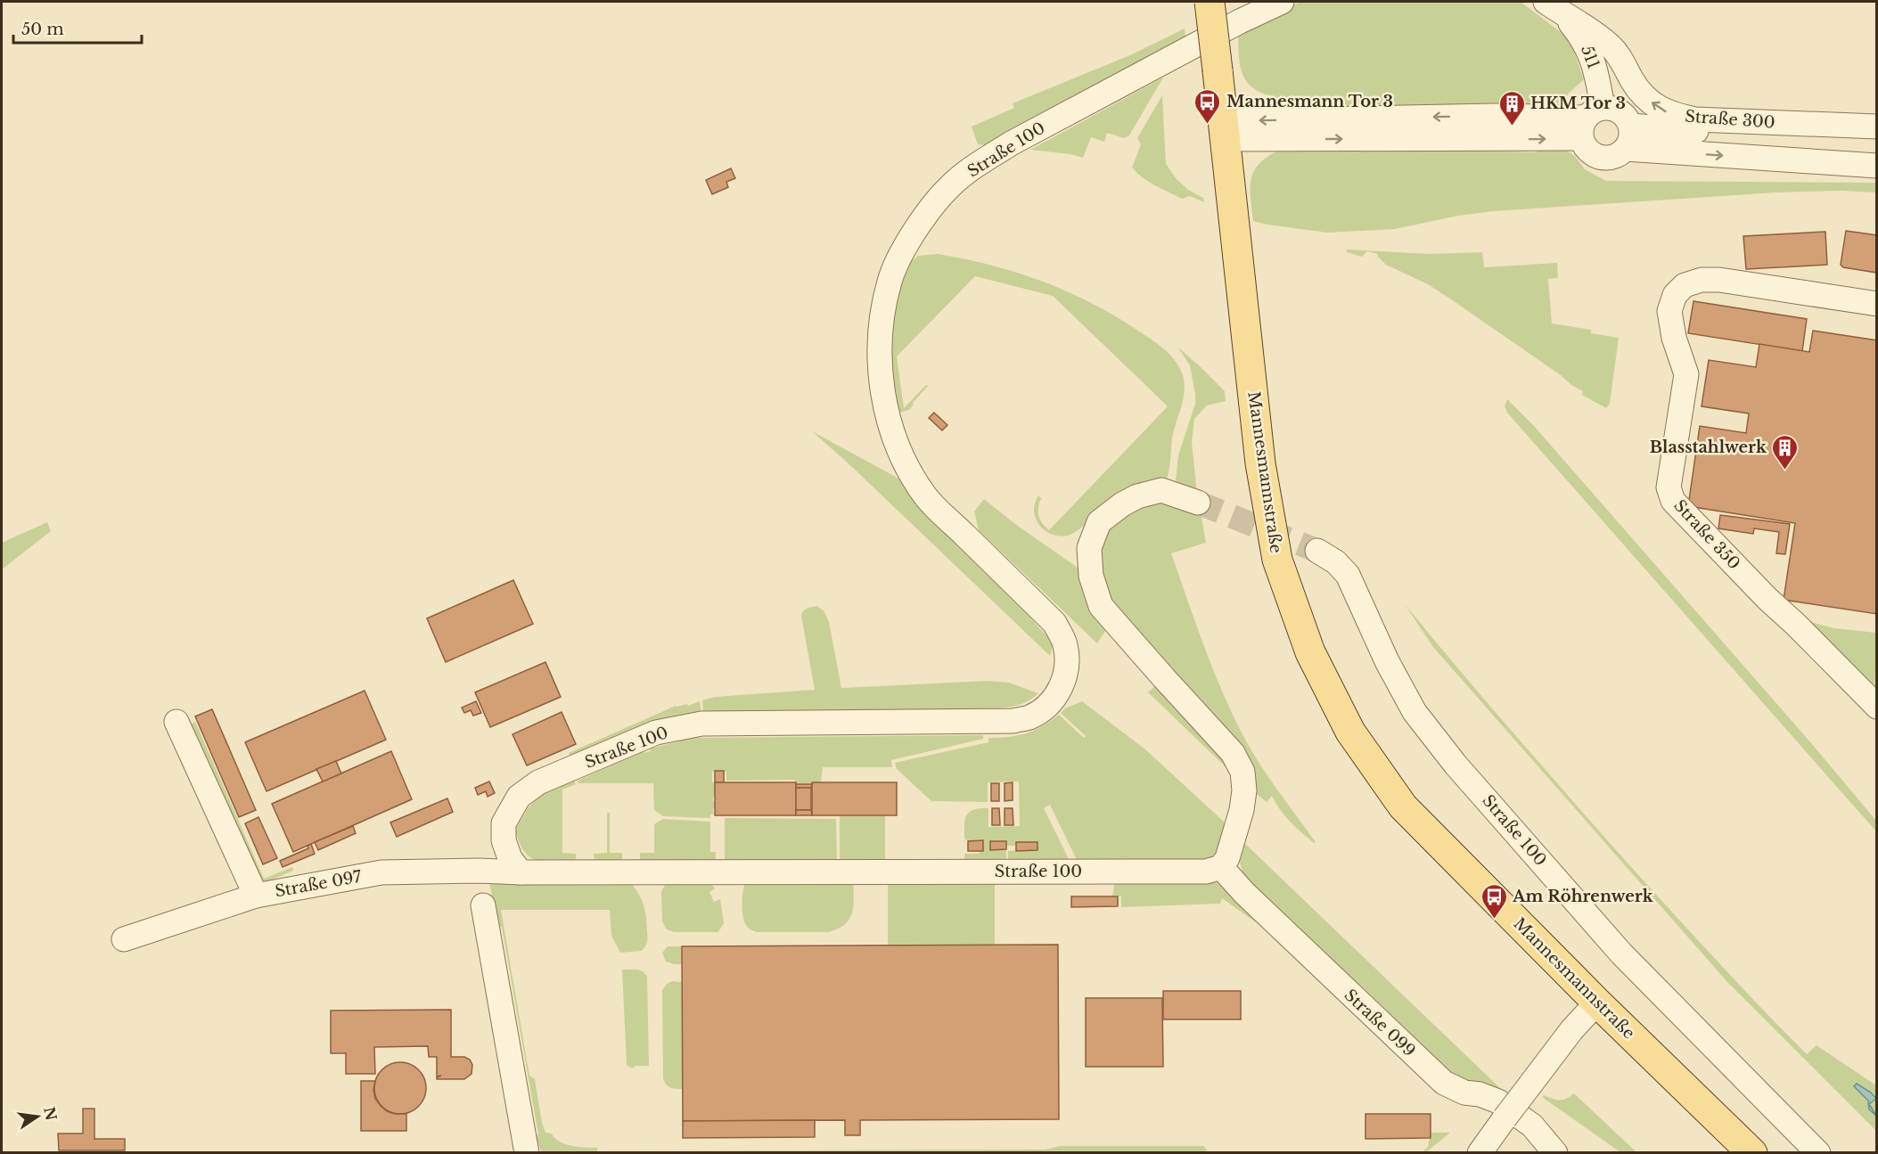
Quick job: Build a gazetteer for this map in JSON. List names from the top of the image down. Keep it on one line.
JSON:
{"streets":{"main road":["Mannesmannstraße"],"street":["511","Straße 300","Straße 100","Straße 350","Straße 097","Straße 099"]},"crossings":[["511","Straße 300"],["Straße 100","Straße 097"],["Straße 100","Straße 099"]],"places":{"bus stop":["Mannesmann Tor 3","Am Röhrenwerk"],"building":["HKM Tor 3","Blasstahlwerk"]},"scale_bar":"50 m","north":"right"}
